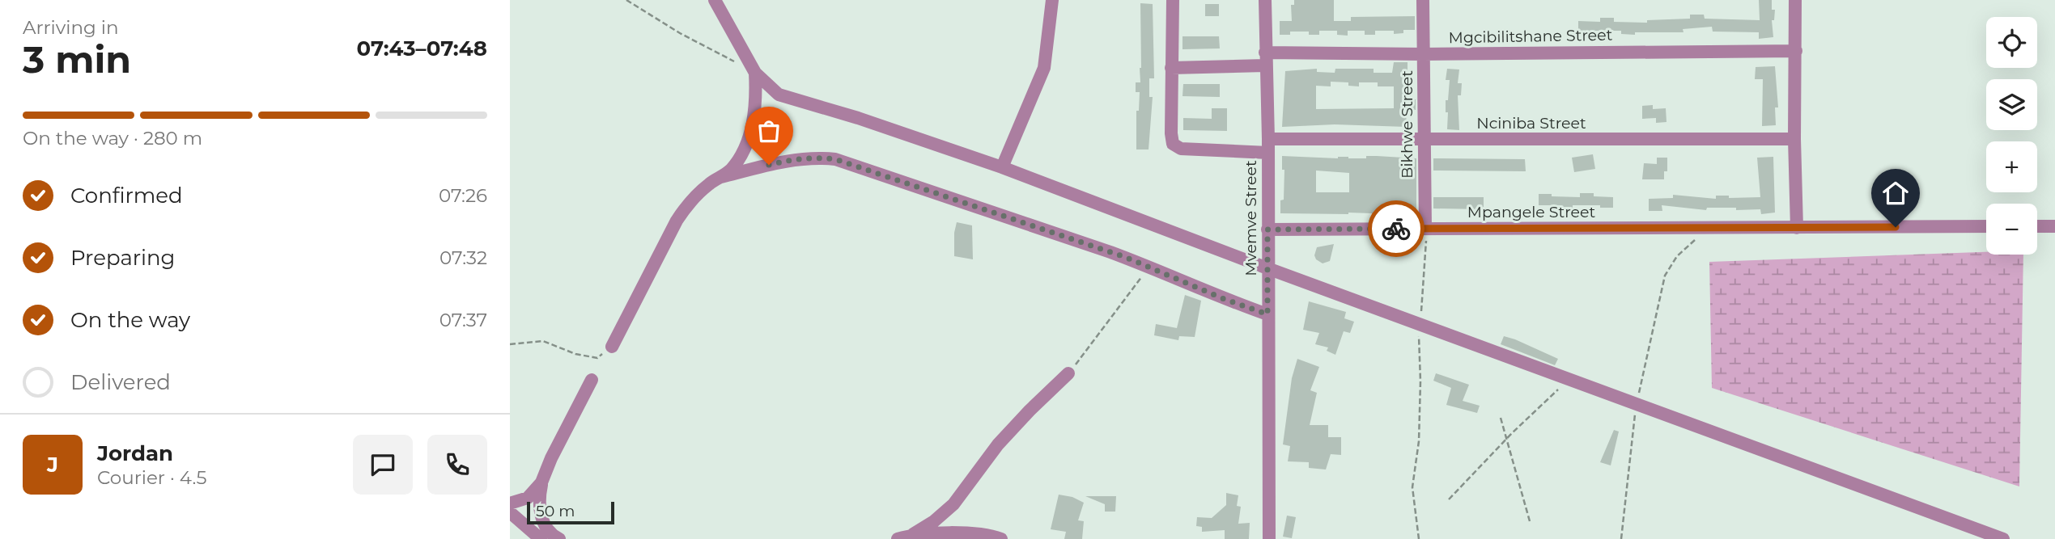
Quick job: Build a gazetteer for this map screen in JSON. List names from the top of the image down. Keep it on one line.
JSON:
{"streets":{"street":["Mgcibilitshane Street","Nciniba Street","Bikhwe Street","Mpangele Street","Mvemve Street"]},"crossings":[["Mgcibilitshane Street","Nciniba Street"],["Mgcibilitshane Street","Bikhwe Street"],["Mgcibilitshane Street","Mvemve Street"],["Nciniba Street","Bikhwe Street"],["Nciniba Street","Mvemve Street"],["Bikhwe Street","Mpangele Street"],["Mpangele Street","Mvemve Street"]],"scale_bar":"50 m","page":{"heading":["3 min","Arriving in","07:43–07:48"],"panel":["Jordan","Courier · 4.5"],"map_buttons":["+","−"],"bar":"On the way · 280 m","list":[["Confirmed","07:26"],["Preparing","07:32"],["On the way","07:37"],"Delivered"],"round":"J","scale":"50 m"}}
